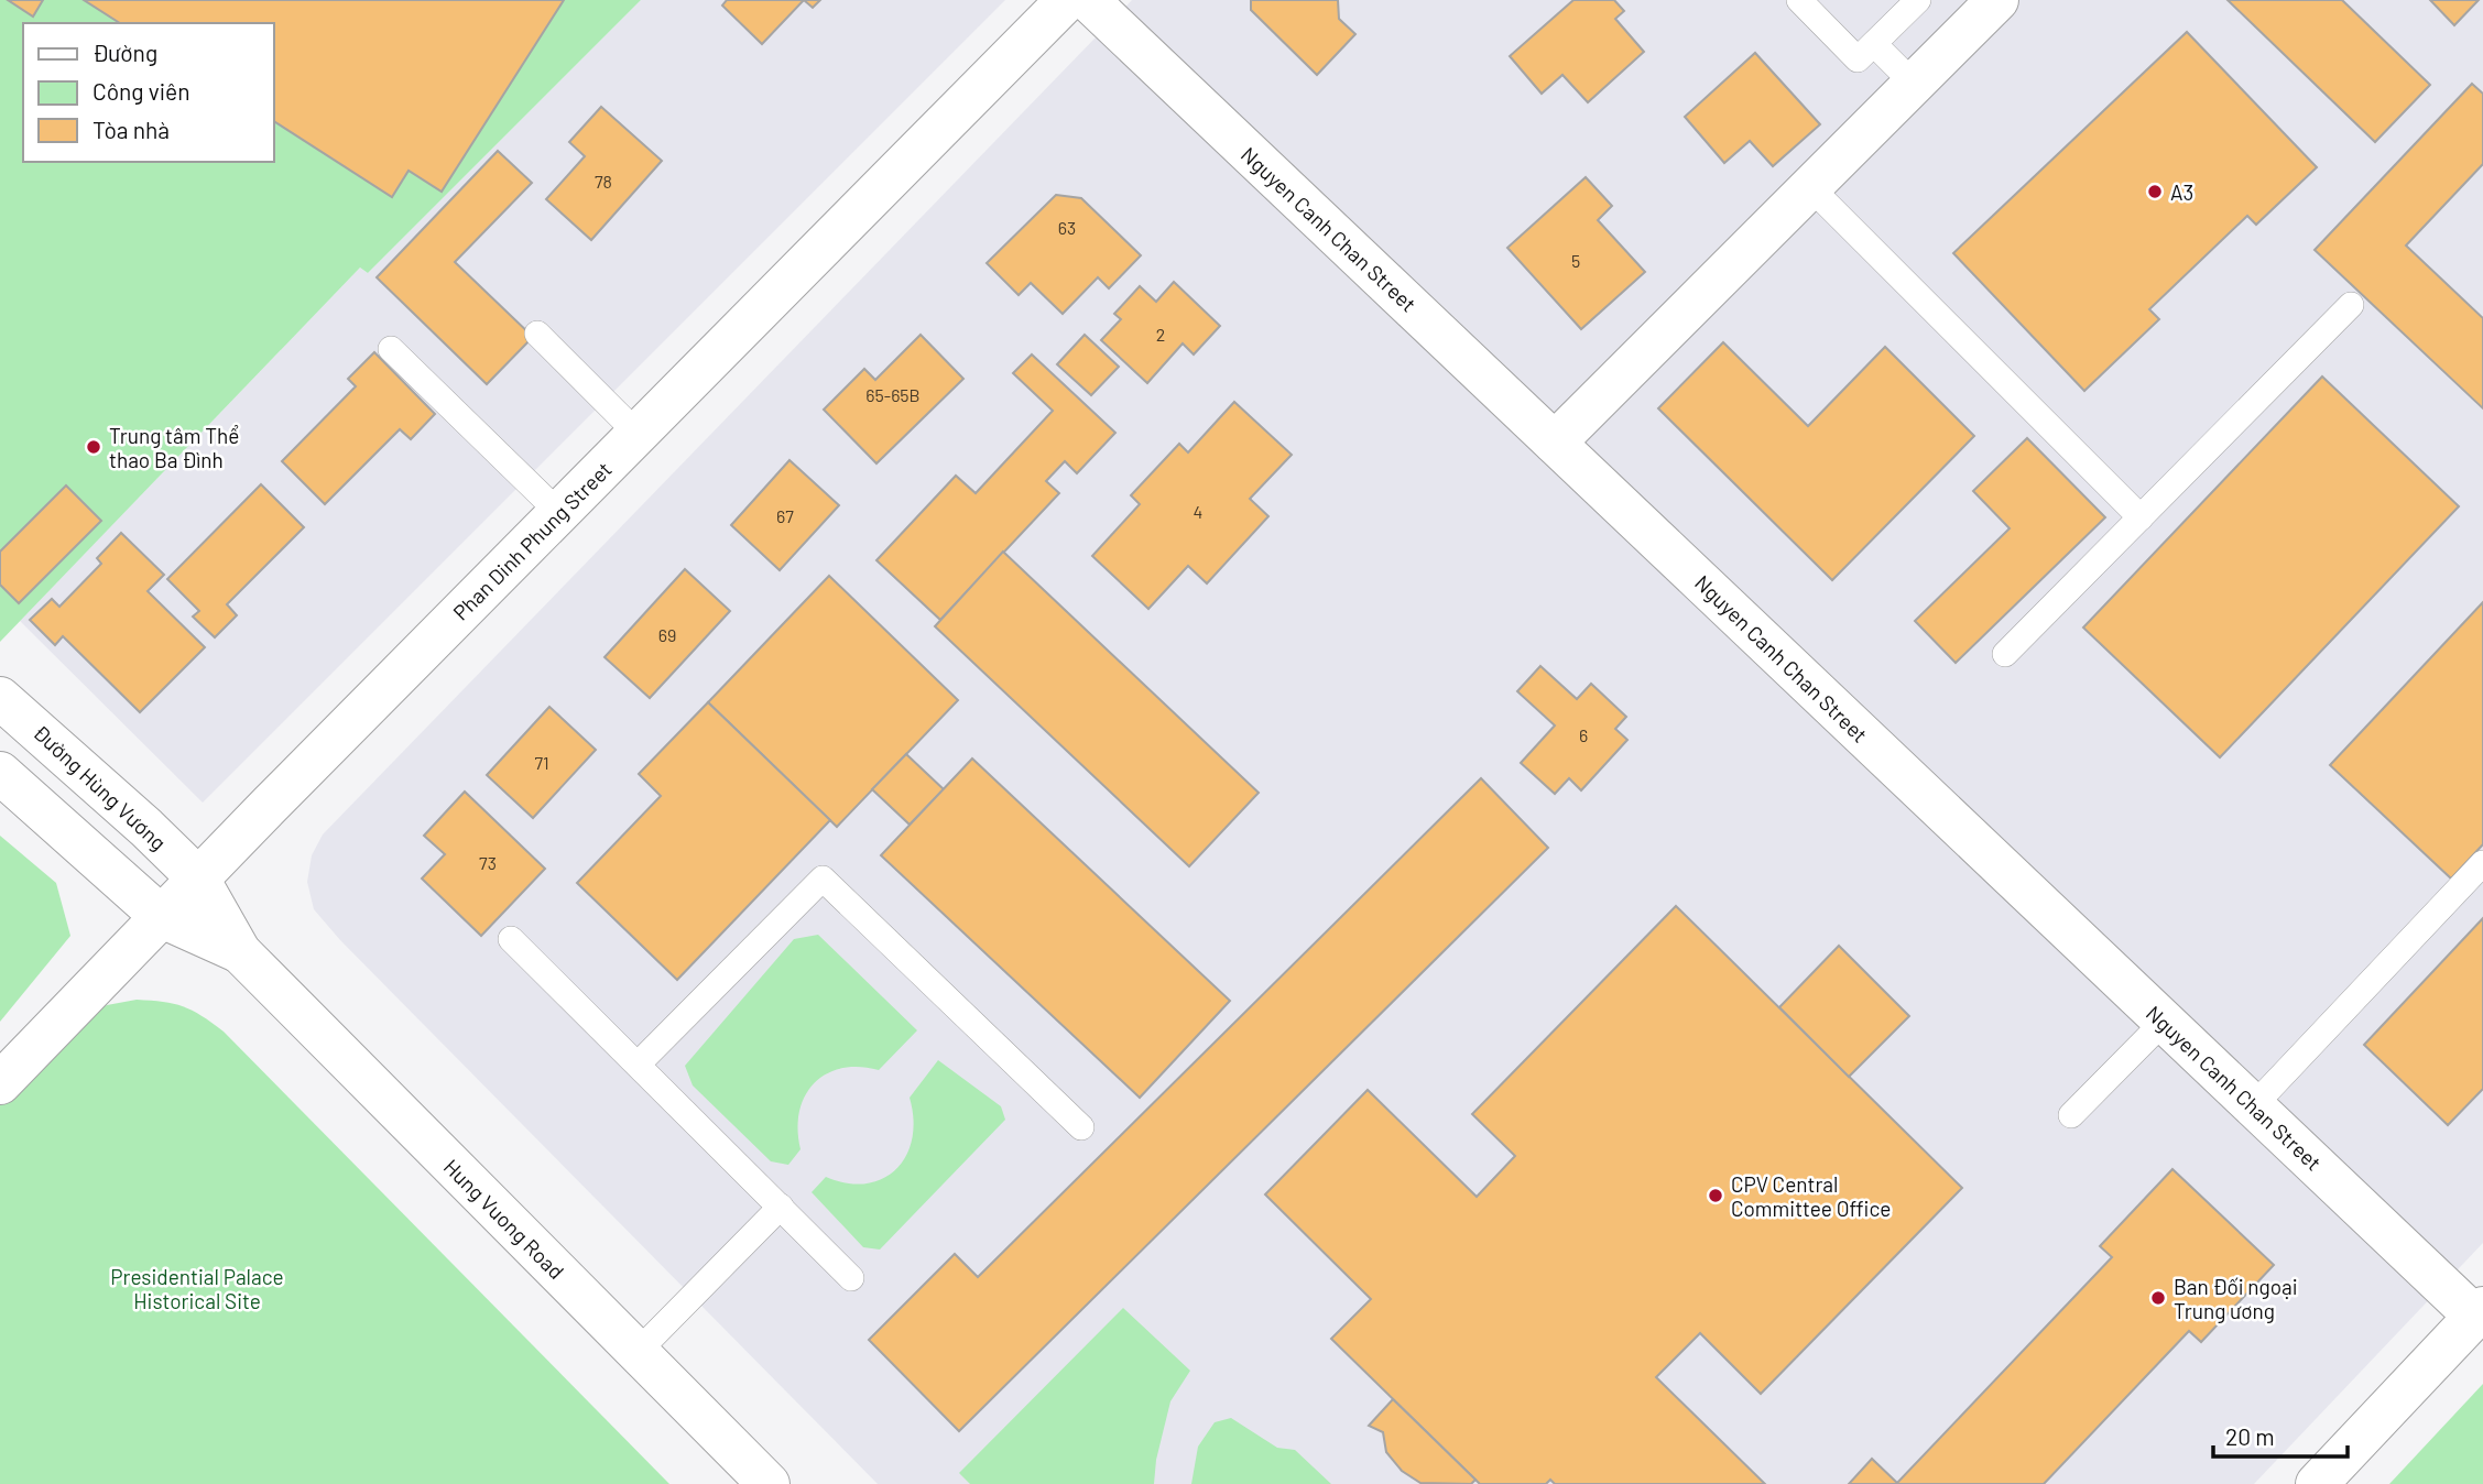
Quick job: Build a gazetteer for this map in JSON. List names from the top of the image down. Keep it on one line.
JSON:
{"streets":{"main road":["Nguyen Canh Chan Street","Phan Dinh Phung Street","Đường Hùng Vương","Hung Vuong Road"]},"crossings":[["Phan Dinh Phung Street","Đường Hùng Vương"],["Phan Dinh Phung Street","Hung Vuong Road"],["Đường Hùng Vương","Hung Vuong Road"]],"parks":["Presidential Palace Historical Site"],"places":["A3","Trung tâm Thể thao Ba Đình","CPV Central Committee Office","Ban Đối ngoại Trung ương"],"house_numbers":["78","63","5","2","65-65B","4","67","69","6","71","73"],"legend":["Đường","Công viên","Tòa nhà"],"scale_bar":"20 m"}
